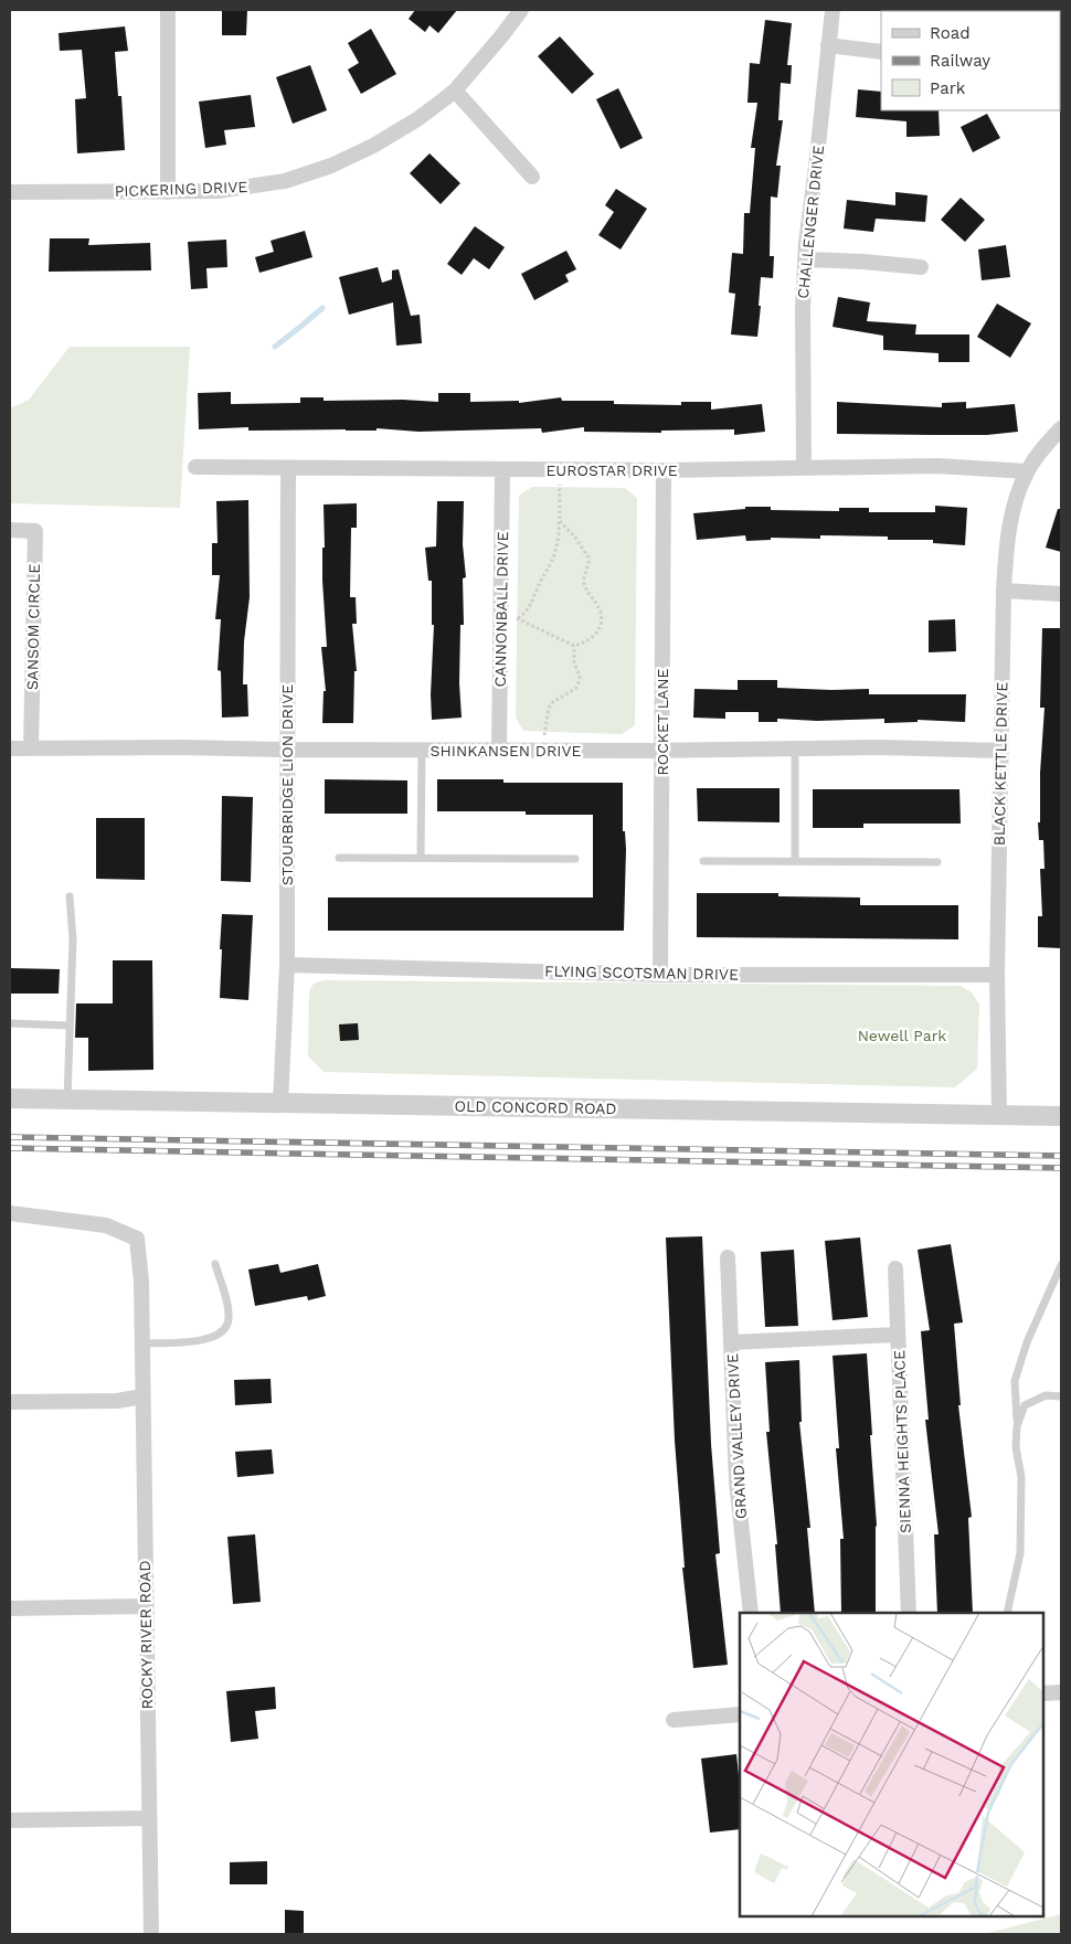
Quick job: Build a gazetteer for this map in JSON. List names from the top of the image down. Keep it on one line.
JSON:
{"streets":{"street":["PICKERING DRIVE","CHALLENGER DRIVE","EUROSTAR DRIVE","CANNONBALL DRIVE","SANSOM CIRCLE","ROCKET LANE","SHINKANSEN DRIVE","BLACK KETTLE DRIVE","STOURBRIDGE LION DRIVE","FLYING SCOTSMAN DRIVE","OLD CONCORD ROAD","GRAND VALLEY DRIVE","SIENNA HEIGHTS PLACE","ROCKY RIVER ROAD"]},"crossings":[["CHALLENGER DRIVE","EUROSTAR DRIVE"],["EUROSTAR DRIVE","CANNONBALL DRIVE"],["EUROSTAR DRIVE","ROCKET LANE"],["EUROSTAR DRIVE","BLACK KETTLE DRIVE"],["EUROSTAR DRIVE","STOURBRIDGE LION DRIVE"],["CANNONBALL DRIVE","SHINKANSEN DRIVE"],["SANSOM CIRCLE","SHINKANSEN DRIVE"],["ROCKET LANE","SHINKANSEN DRIVE"],["ROCKET LANE","FLYING SCOTSMAN DRIVE"],["SHINKANSEN DRIVE","BLACK KETTLE DRIVE"],["SHINKANSEN DRIVE","STOURBRIDGE LION DRIVE"],["BLACK KETTLE DRIVE","FLYING SCOTSMAN DRIVE"],["BLACK KETTLE DRIVE","OLD CONCORD ROAD"],["STOURBRIDGE LION DRIVE","FLYING SCOTSMAN DRIVE"],["STOURBRIDGE LION DRIVE","OLD CONCORD ROAD"]],"parks":["Newell Park"],"legend":["Road","Railway","Park"]}
